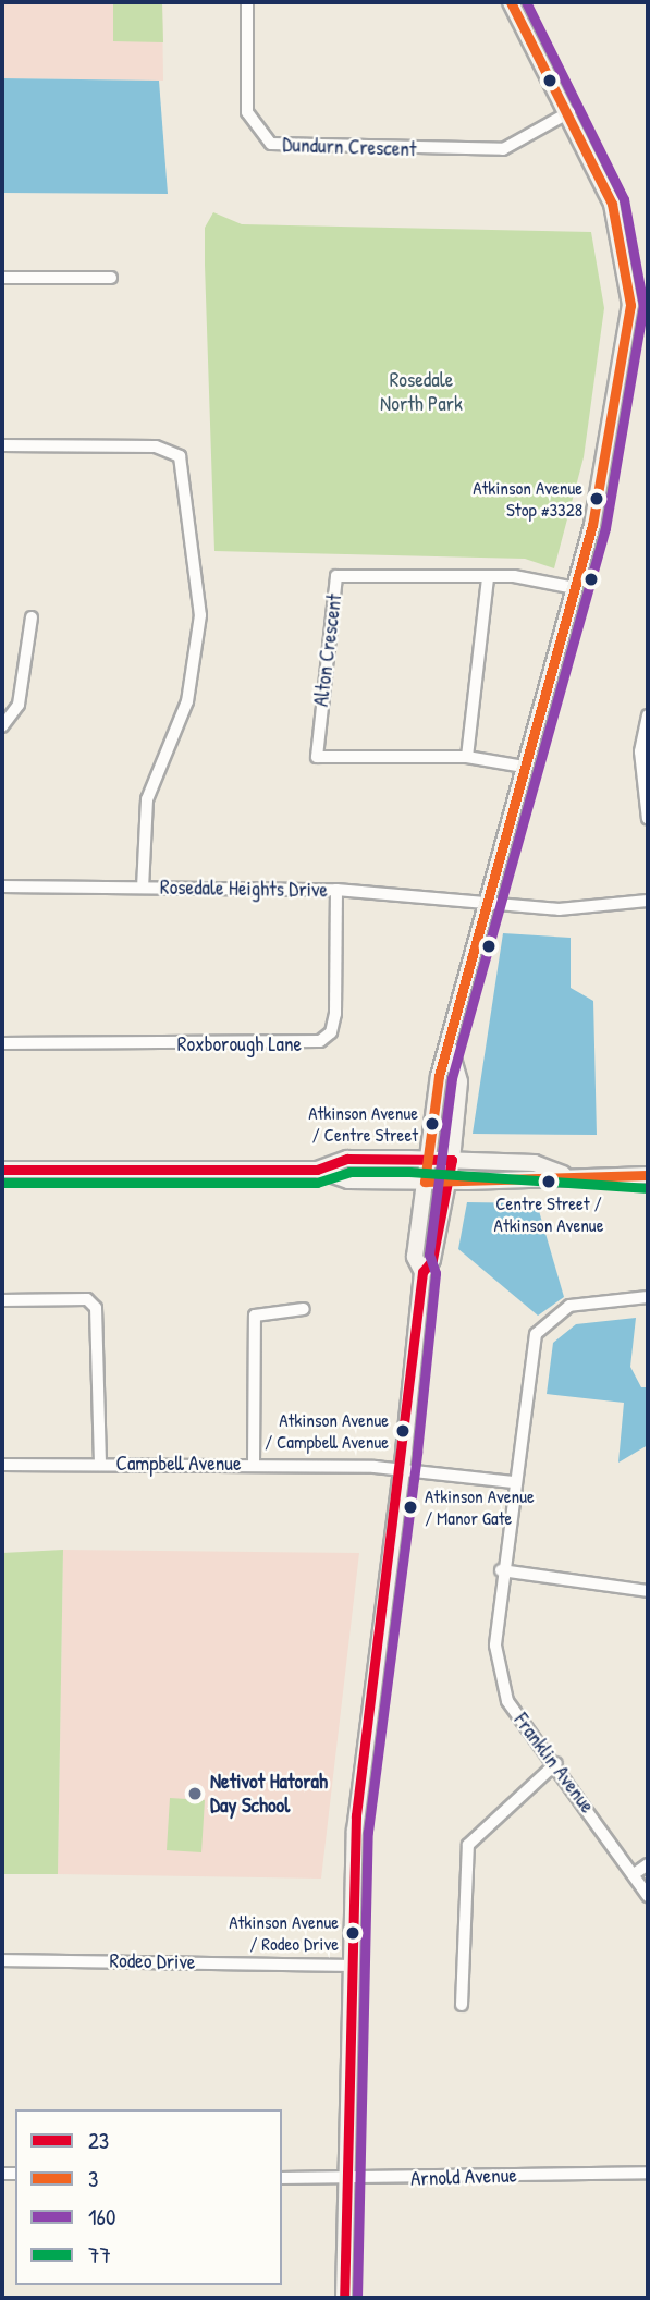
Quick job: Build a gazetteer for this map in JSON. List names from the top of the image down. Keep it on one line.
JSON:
{"streets":{"street":["Dundurn Crescent","Alton Crescent","Rosedale Heights Drive","Roxborough Lane","Campbell Avenue","Franklin Avenue","Rodeo Drive","Arnold Avenue"]},"crossings":[["Rosedale Heights Drive","Roxborough Lane"],["Campbell Avenue","Franklin Avenue"]],"parks":["Rosedale North Park"],"places":["Atkinson Avenue Stop #3328","Atkinson Avenue / Centre Street","Centre Street / Atkinson Avenue","Atkinson Avenue / Campbell Avenue","Atkinson Avenue / Manor Gate","Netivot Hatorah Day School","Atkinson Avenue / Rodeo Drive"],"lines":["transit line 3","transit line 160","transit line 23","transit line 77"],"legend":["23","3","160","77"]}
